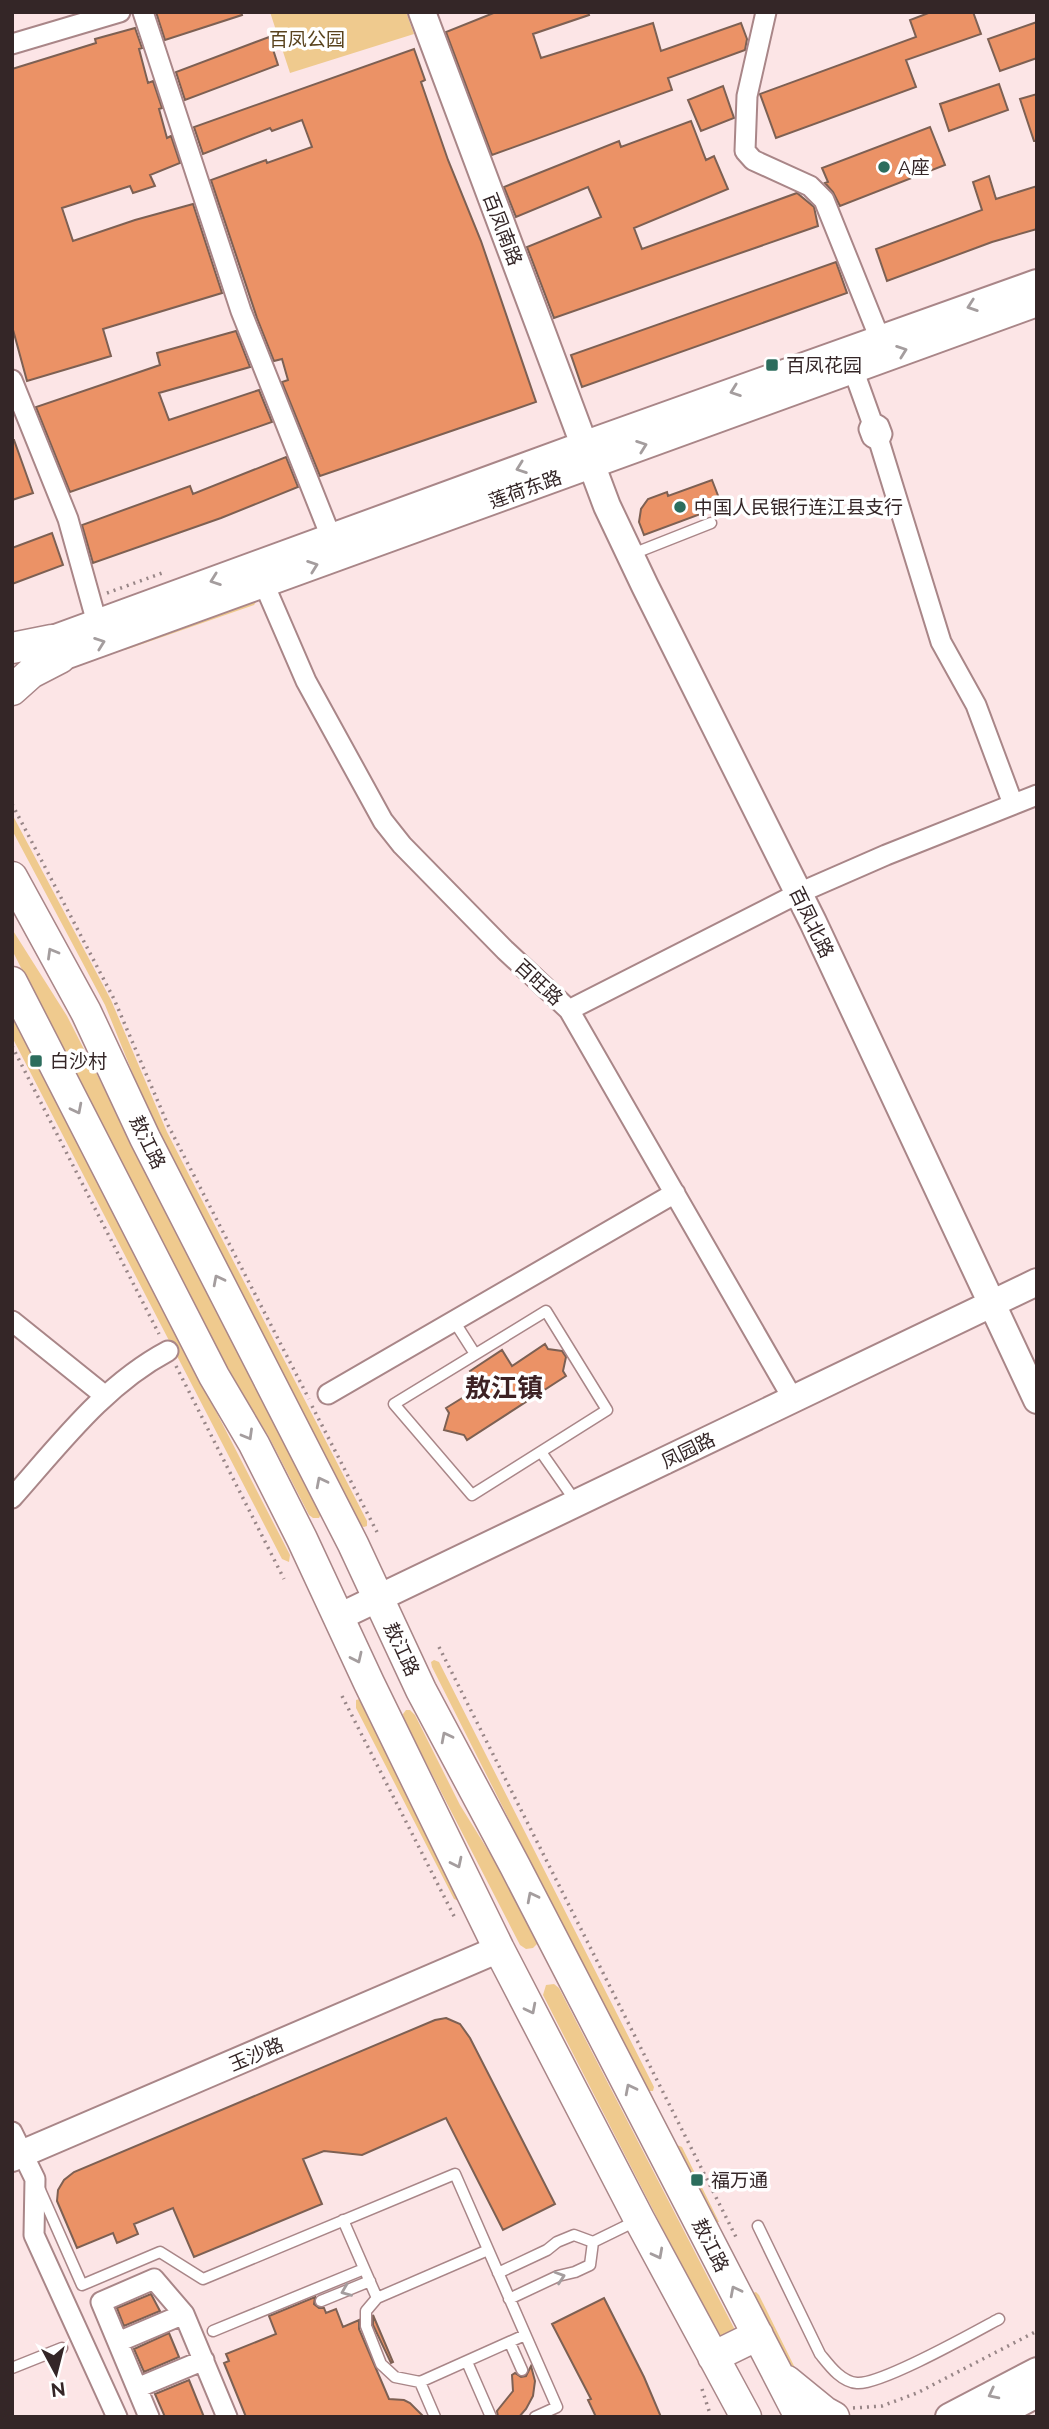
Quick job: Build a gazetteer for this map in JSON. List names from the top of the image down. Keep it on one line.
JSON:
{"streets":{"main road":["敖江路"],"street":["百凤南路","莲荷东路","百凤北路","百旺路","凤园路","玉沙路"]},"crossings":[["百凤南路","莲荷东路"],["百凤南路","百凤北路"],["莲荷东路","百凤北路"],["莲荷东路","百旺路"],["百凤北路","凤园路"],["百旺路","凤园路"],["敖江路","凤园路"]],"districts":["敖江镇"],"parks":["百凤公园"],"places":{"other":["A座","中国人民银行连江县支行"],"transit":["百凤花园","白沙村","福万通"]},"north":"bottom"}
